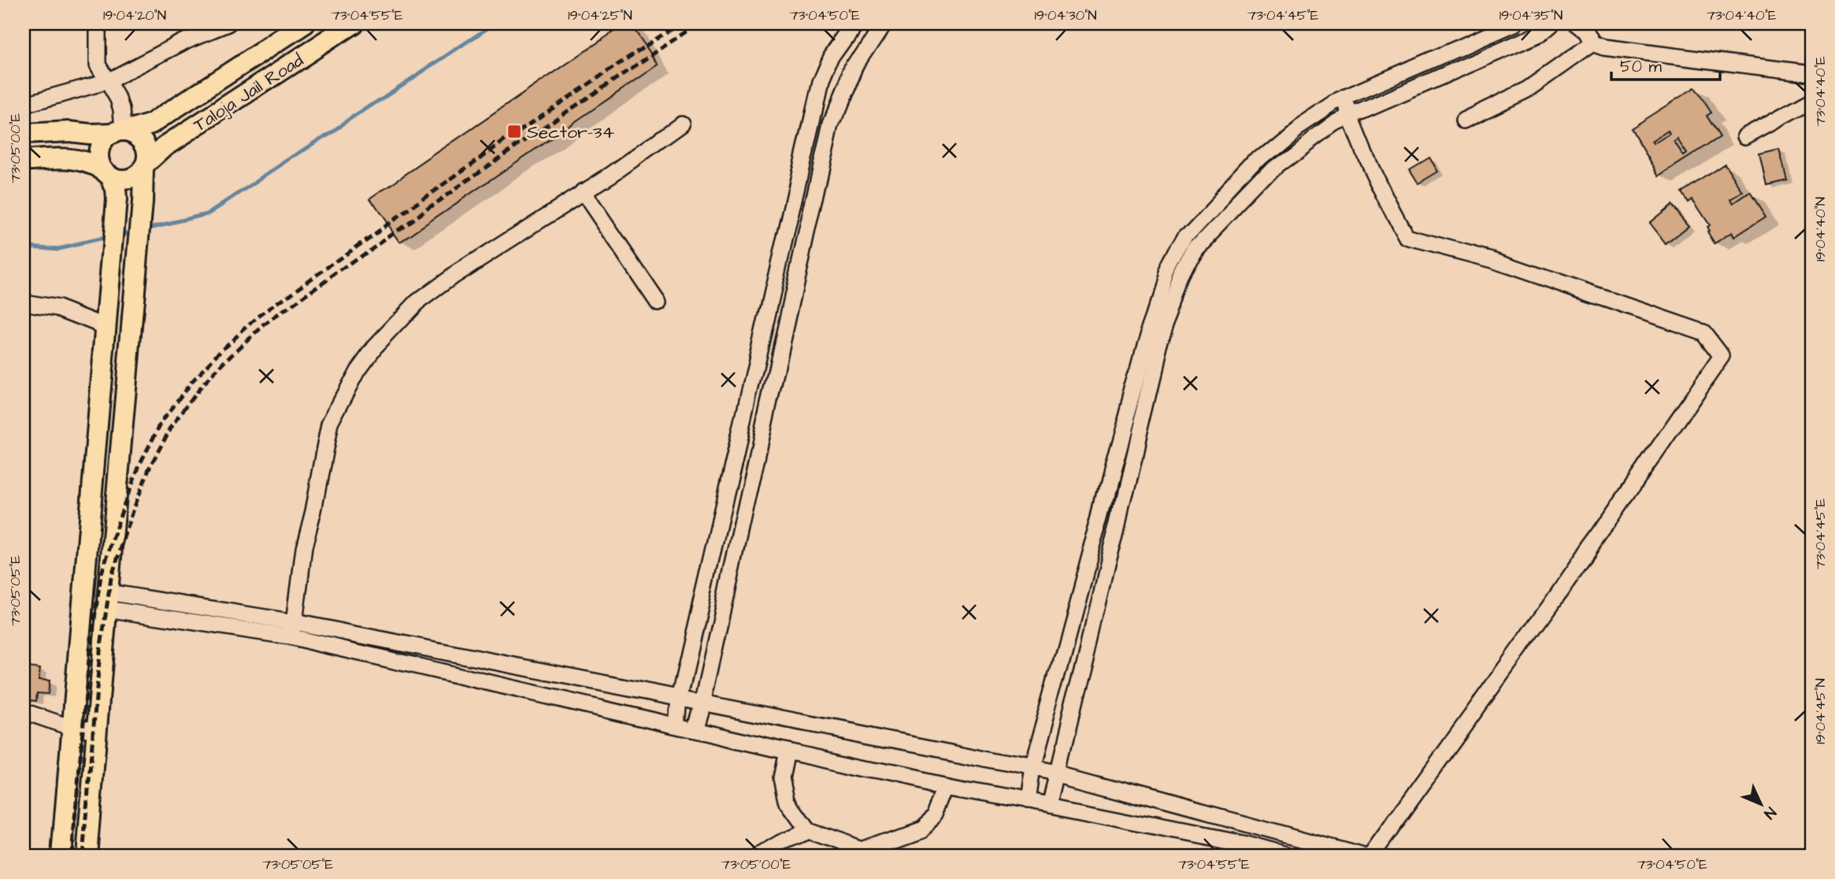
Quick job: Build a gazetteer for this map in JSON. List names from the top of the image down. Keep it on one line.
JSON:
{"streets":{"main road":["Taloja Jail Road"]},"places":{"transit":["Sector-34"]},"scale_bar":"50 m","north":"bottom right","coordinates":["19°04'20\"N","73°04'55\"E","19°04'25\"N","73°04'50\"E","19°04'30\"N","73°04'45\"E","19°04'35\"N","73°04'40\"E","73°05'00\"E","19°04'40\"N","73°05'05\"E","19°04'45\"N"]}
